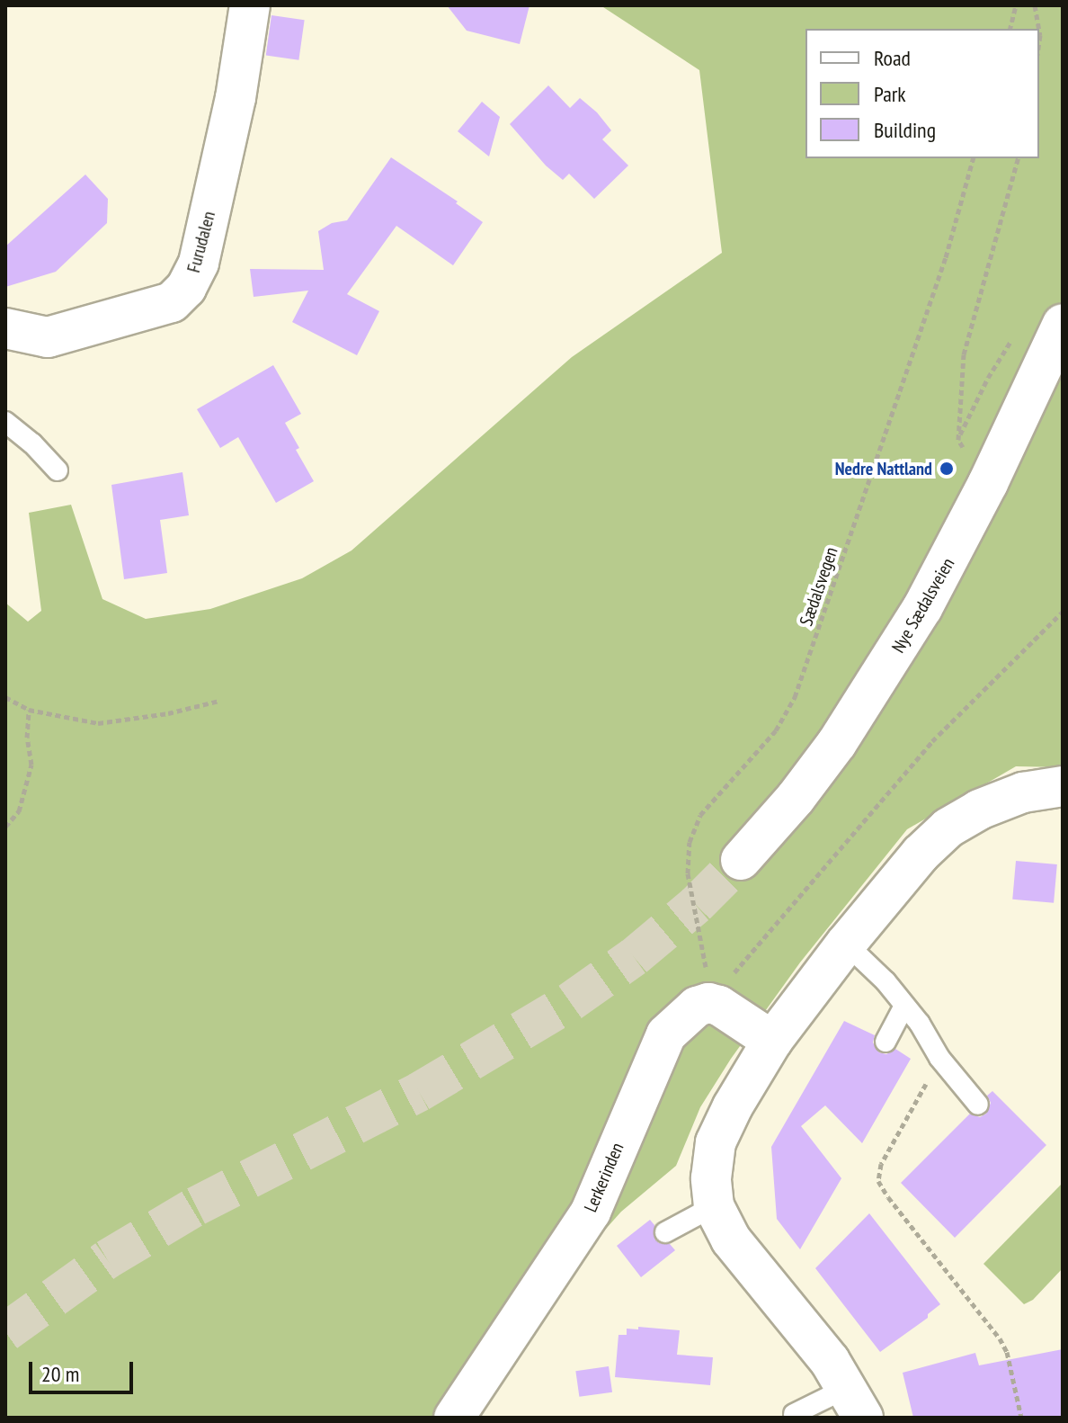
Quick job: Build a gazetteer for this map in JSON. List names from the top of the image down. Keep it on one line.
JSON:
{"streets":{"street":["Furudalen","Nye Sædalsveien","Lerkerinden"],"path":["Sædalsvegen"]},"crossings":[["Sædalsvegen","Lerkerinden"]],"places":["Nedre Nattland"],"legend":["Road","Park","Building"],"scale_bar":"20 m"}
